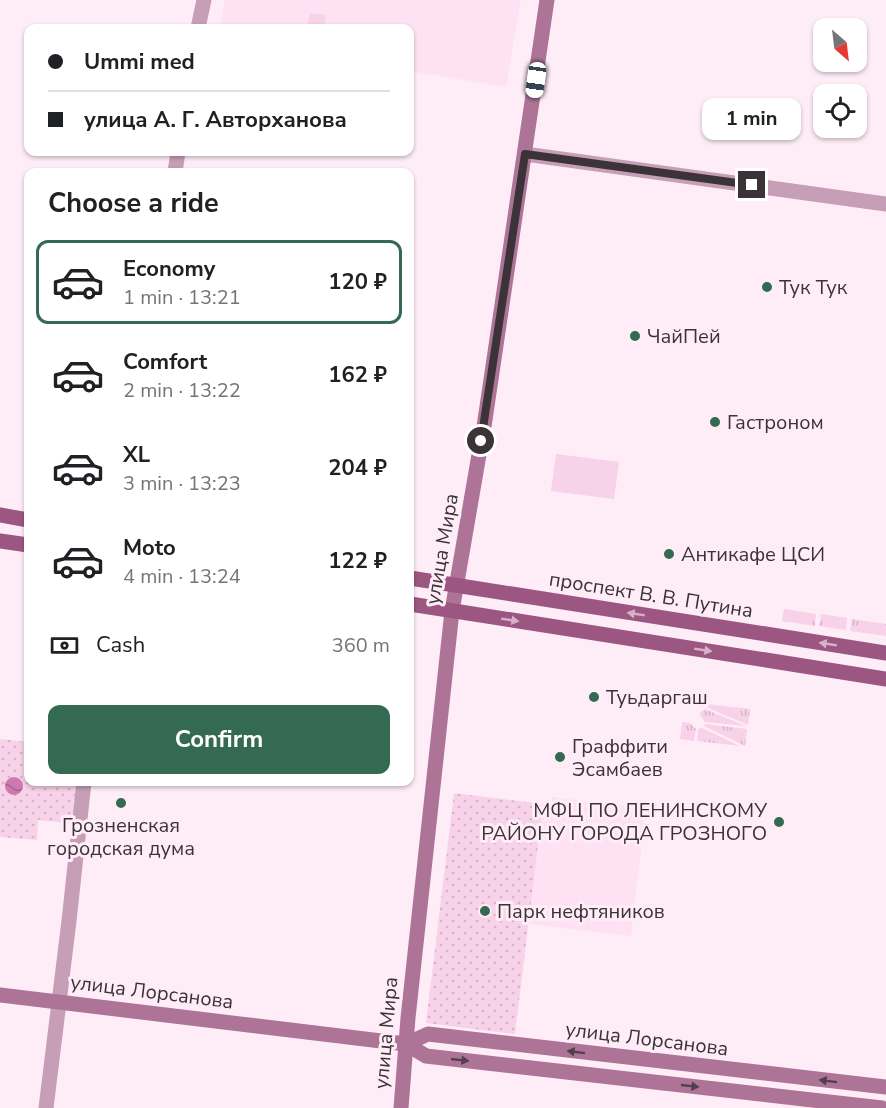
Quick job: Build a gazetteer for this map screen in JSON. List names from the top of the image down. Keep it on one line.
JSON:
{"streets":{"main road":["улица Мира","проспект В. В. Путина","улица Лорсанова"]},"crossings":[["улица Мира","проспект В. В. Путина"],["улица Мира","улица Лорсанова"]],"places":["Тук Тук","ЧайПей","Гастроном","Антикафе ЦСИ","Туьдаргаш","Граффити Эсамбаев","Грозненская городская дума","МФЦ ПО ЛЕНИНСКОМУ РАЙОНУ ГОРОДА ГРОЗНОГО","Парк нефтяников"],"north":"bottom right","page":{"banner":["Ummi med","улица А. Г. Авторханова"],"bubble":"1 min","heading":"Choose a ride","list":[{"name":"Economy","note":"1 min · 13:21","value":"120 ₽"},{"name":"Comfort","note":"2 min · 13:22","value":"162 ₽"},{"name":"XL","note":"3 min · 13:23","value":"204 ₽"},{"name":"Moto","note":"4 min · 13:24","value":"122 ₽"}],"pay":["Cash","360 m"],"buttons":"Confirm"}}
